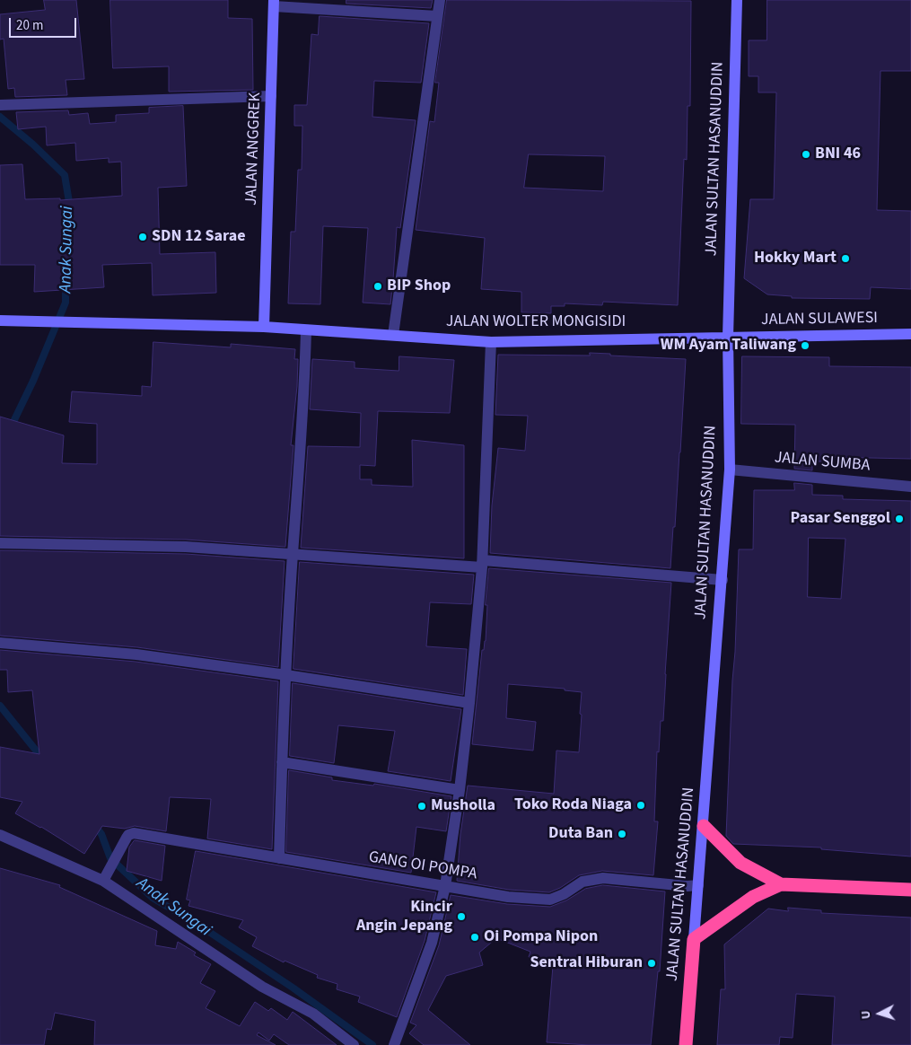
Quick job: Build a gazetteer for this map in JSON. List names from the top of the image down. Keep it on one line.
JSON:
{"streets":{"highway":["JALAN SULTAN HASANUDDIN"],"street":["JALAN ANGGREK","JALAN SULAWESI","JALAN WOLTER MONGISIDI","JALAN SUMBA","GANG OI POMPA"]},"crossings":[["JALAN ANGGREK","JALAN WOLTER MONGISIDI"],["JALAN SULTAN HASANUDDIN","JALAN SULAWESI"],["JALAN SULTAN HASANUDDIN","JALAN WOLTER MONGISIDI"],["JALAN SULTAN HASANUDDIN","JALAN SUMBA"],["JALAN SULTAN HASANUDDIN","GANG OI POMPA"],["JALAN SULAWESI","JALAN WOLTER MONGISIDI"]],"water":["Anak Sungai"],"places":["BNI 46","SDN 12 Sarae","Hokky Mart","BIP Shop","WM Ayam Taliwang","Pasar Senggol","Toko Roda Niaga","Musholla","Duta Ban","Kincir Angin Jepang","Oi Pompa Nipon","Sentral Hiburan"],"scale_bar":"20 m","north":"left"}
